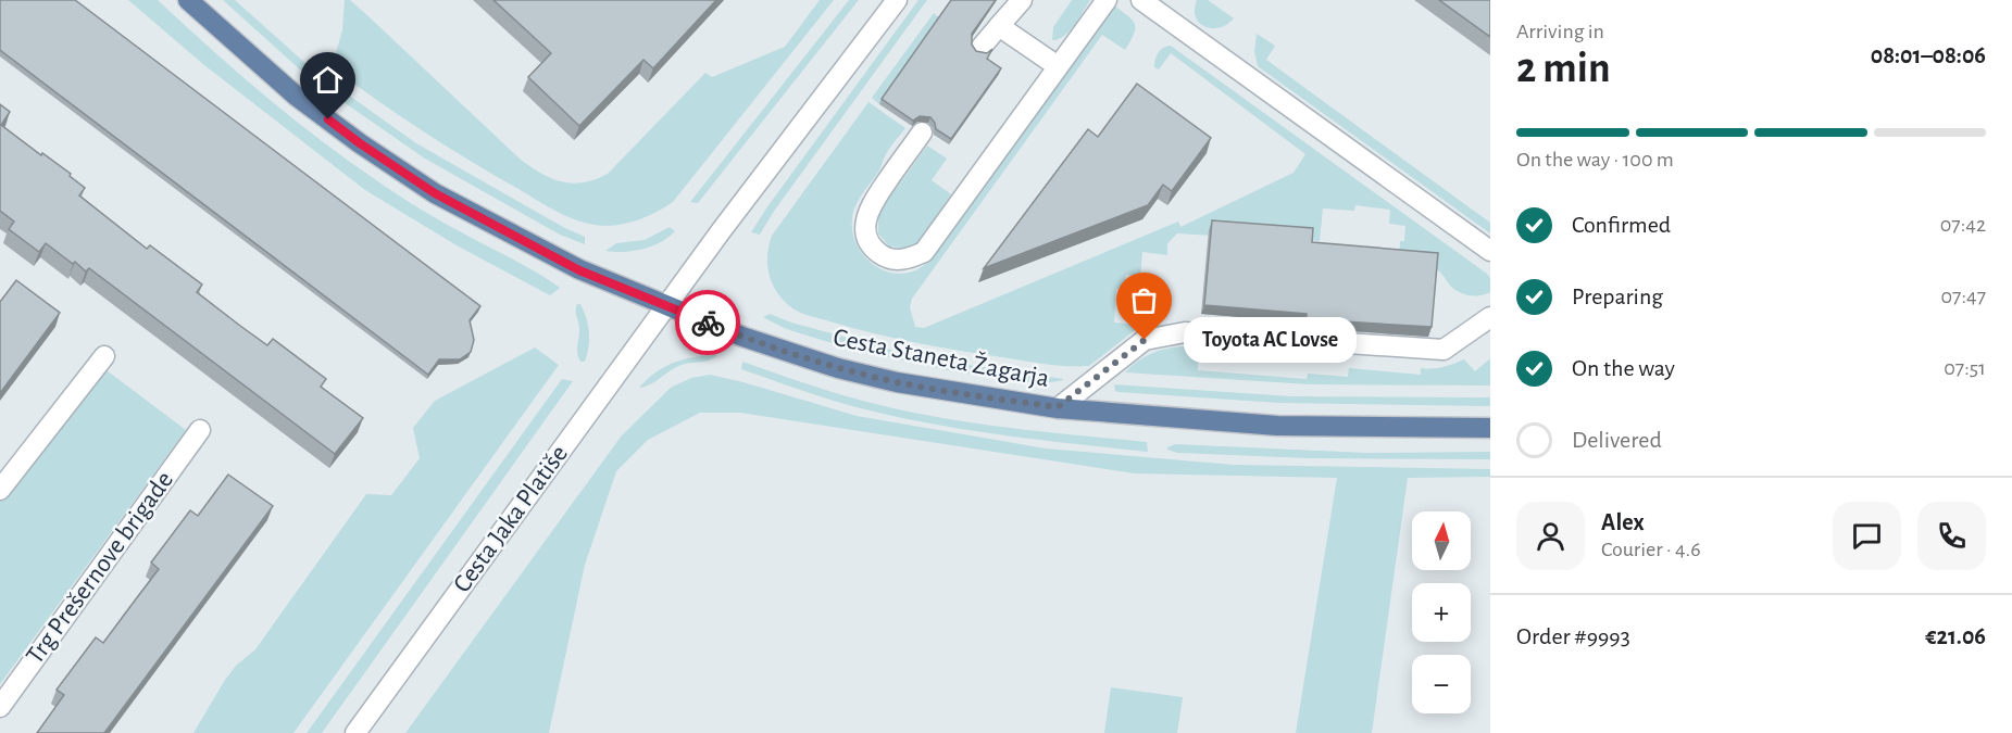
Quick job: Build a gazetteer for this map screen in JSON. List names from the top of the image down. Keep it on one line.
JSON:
{"streets":{"main road":["Cesta Staneta Žagarja"],"street":["Cesta Jaka Platiše","Trg Prešernove brigade"]},"crossings":[["Cesta Staneta Žagarja","Cesta Jaka Platiše"]],"places":["Toyota AC Lovse"],"north":"top","page":{"heading":["2 min","Arriving in","08:01–08:06"],"panel":["Alex","Courier · 4.6","Order #9993","€21.06"],"bar":"On the way · 100 m","list":[["Confirmed","07:42"],["Preparing","07:47"],["On the way","07:51"],"Delivered"],"bubble":"Toyota AC Lovse","map_buttons":["+","−"]}}
